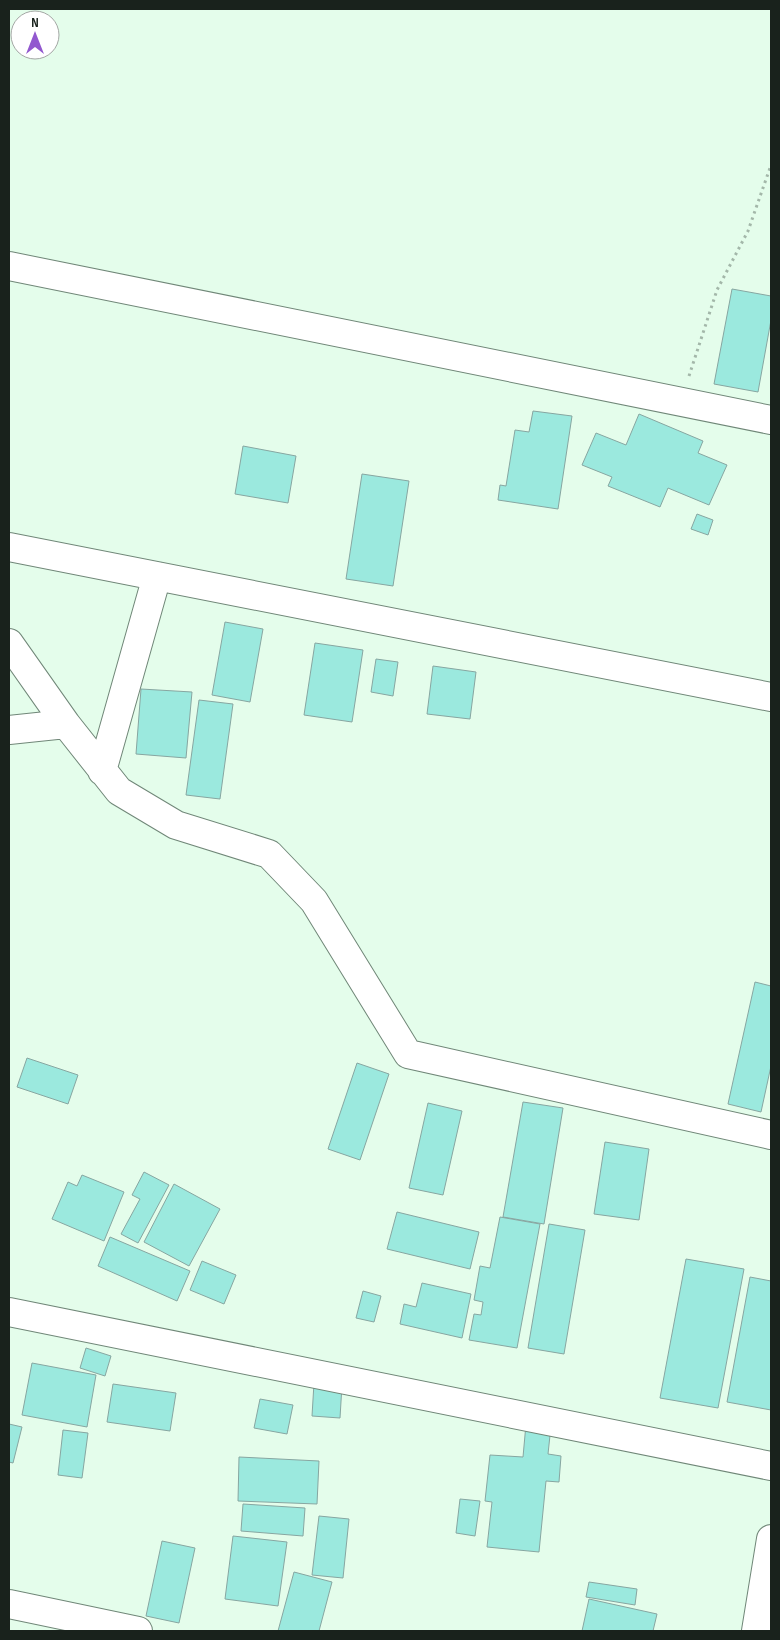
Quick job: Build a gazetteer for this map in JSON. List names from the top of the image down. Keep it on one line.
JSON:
{"north":"top"}
